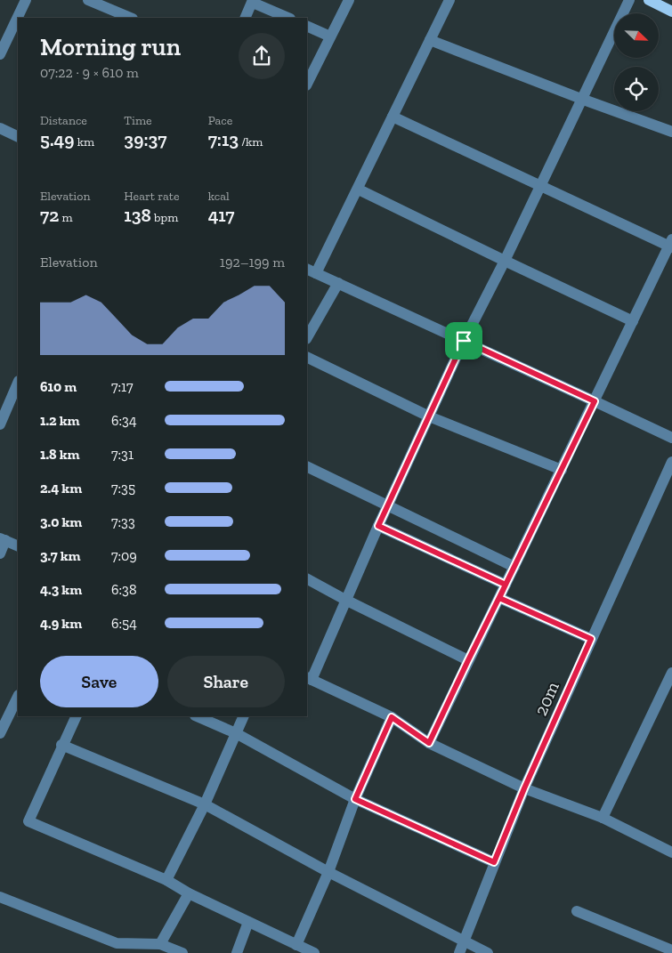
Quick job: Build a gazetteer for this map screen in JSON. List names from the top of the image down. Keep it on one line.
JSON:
{"streets":{"street":["20m"]},"north":"bottom right","page":{"heading":["Morning run","07:22 · 9 × 610 m"],"stats":[["Distance","5.49 km"],["Time","39:37"],["Pace","7:13 /km"],["Elevation","72 m"],["Heart rate","138 bpm"],["kcal","417"]],"chart":["Elevation","192–199 m"],"list":[{"name":"610 m","note":"7:17"},{"name":"1.2 km","note":"6:34"},{"name":"1.8 km","note":"7:31"},{"name":"2.4 km","note":"7:35"},{"name":"3.0 km","note":"7:33"},{"name":"3.7 km","note":"7:09"},{"name":"4.3 km","note":"6:38"},{"name":"4.9 km","note":"6:54"}],"buttons":["Save","Share"]}}
